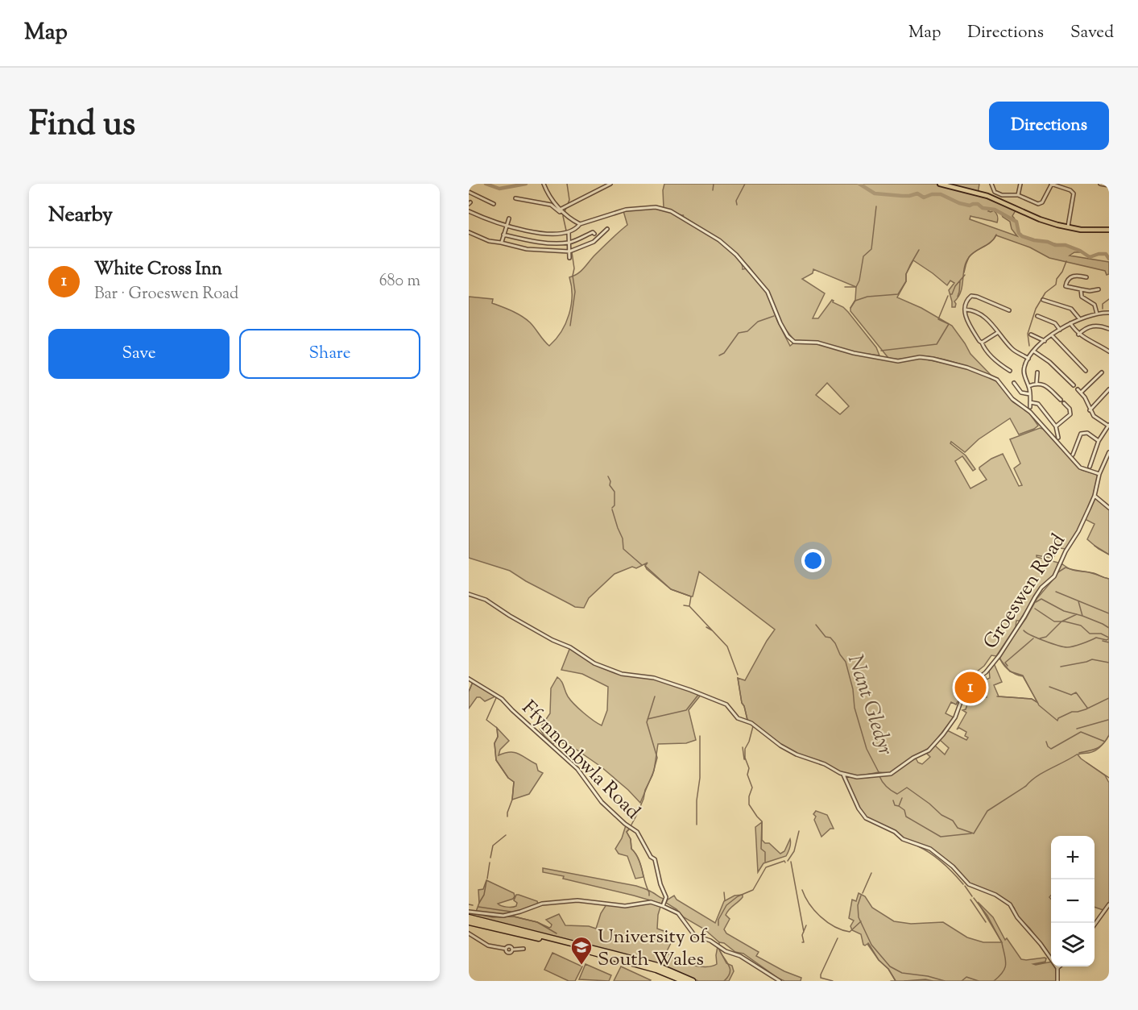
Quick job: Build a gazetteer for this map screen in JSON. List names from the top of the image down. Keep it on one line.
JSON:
{"streets":{"street":["Groeswen Road","Ffynnonbwla Road"]},"water":["Nant Gledyr"],"places":{"school or university":["University of South Wales"]},"page":{"header":"Map","nav":["Map","Directions","Saved"],"title":"Find us","buttons":["Directions",["Save","Share"]],"heading":"Nearby","list":[{"mark":"1","name":"White Cross Inn","note":"Bar · Groeswen Road","value":"680 m"}],"pins":"1","map_buttons":["+","−"]}}
